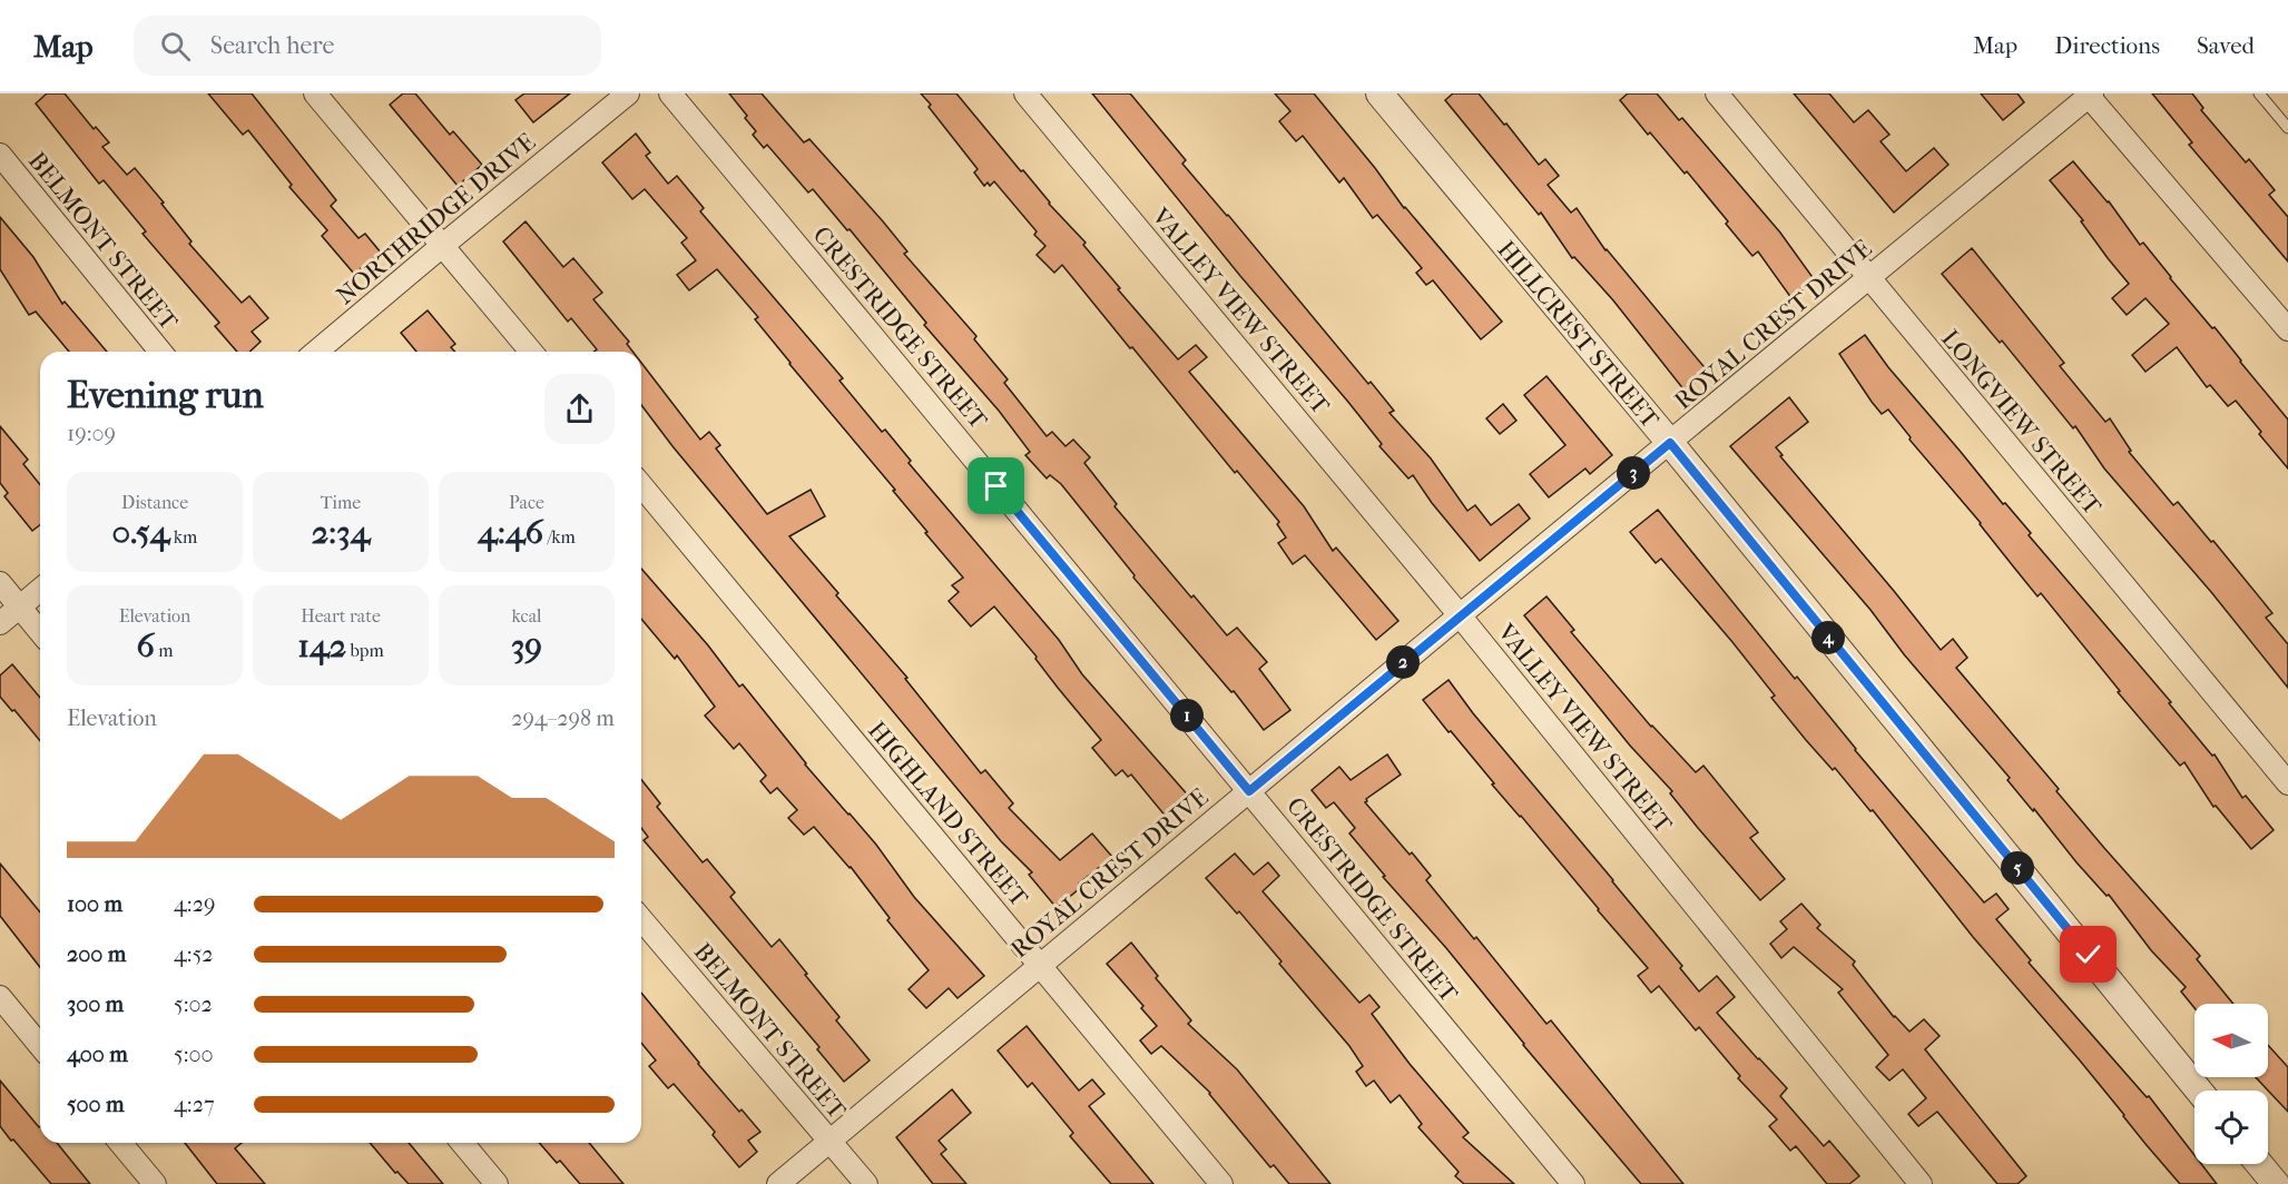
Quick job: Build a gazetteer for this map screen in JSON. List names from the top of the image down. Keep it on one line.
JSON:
{"streets":{"street":["NORTHRIDGE DRIVE","BELMONT STREET","VALLEY VIEW STREET","ROYAL CREST DRIVE","CRESTRIDGE STREET","HILLCREST STREET","LONGVIEW STREET","HIGHLAND STREET"]},"crossings":[["BELMONT STREET","ROYAL CREST DRIVE"],["VALLEY VIEW STREET","ROYAL CREST DRIVE"],["ROYAL CREST DRIVE","CRESTRIDGE STREET"],["ROYAL CREST DRIVE","HILLCREST STREET"],["ROYAL CREST DRIVE","LONGVIEW STREET"],["ROYAL CREST DRIVE","HIGHLAND STREET"]],"north":"left","page":{"header":"Map","search":"Search here","nav":["Map","Directions","Saved"],"heading":["Evening run","19:09"],"pins":["3","4","2","1","5"],"stats":[["Distance","0.54 km"],["Time","2:34"],["Pace","4:46 /km"],["Elevation","6 m"],["Heart rate","142 bpm"],["kcal","39"]],"chart":["Elevation","294–298 m"],"list":[{"name":"100 m","note":"4:29"},{"name":"200 m","note":"4:52"},{"name":"300 m","note":"5:02"},{"name":"400 m","note":"5:00"},{"name":"500 m","note":"4:27"}]}}
